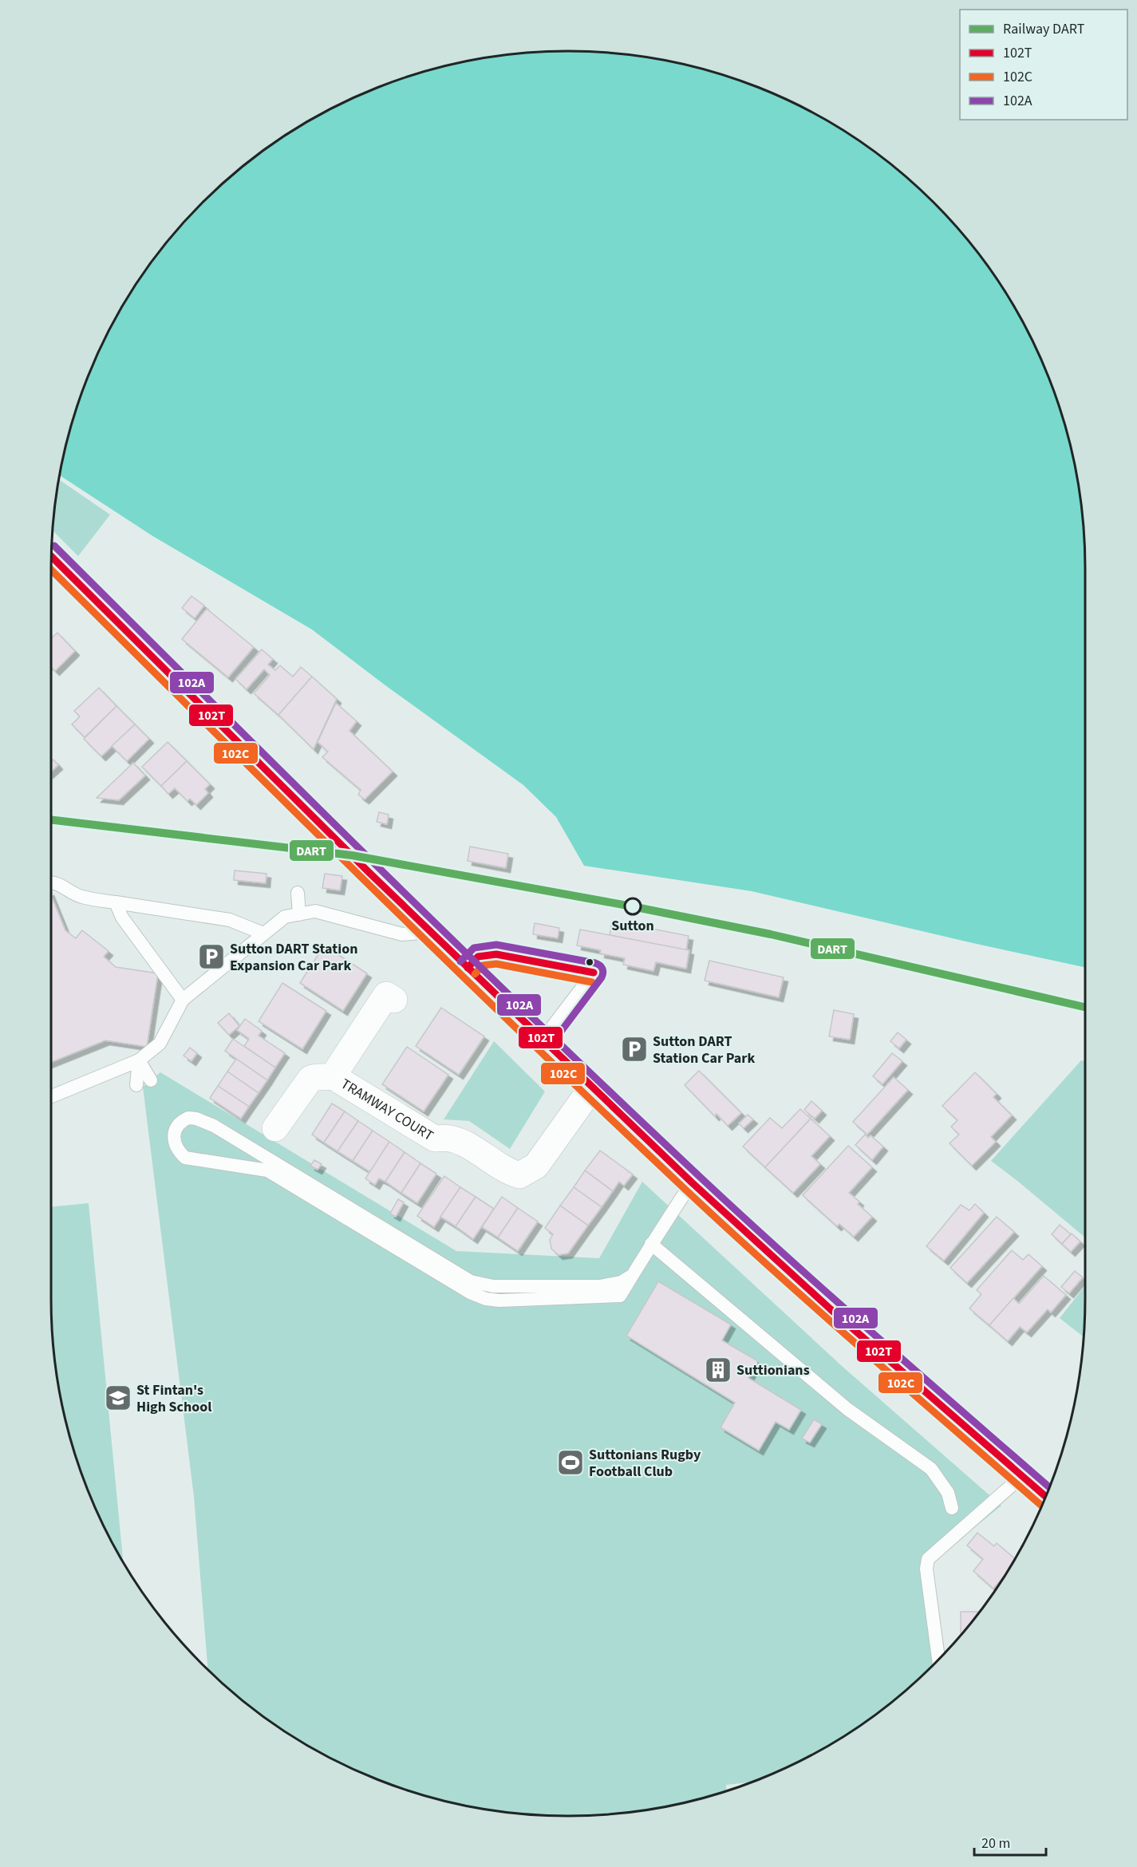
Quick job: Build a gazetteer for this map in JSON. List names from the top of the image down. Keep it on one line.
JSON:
{"streets":{"main road":["TRAMWAY COURT"]},"places":{"other":["Sutton"],"parking":["Sutton DART Station Expansion Car Park","Sutton DART Station Car Park"],"building":["Suttionians"],"school or university":["St Fintan's High School"],"sports":["Suttonians Rugby Football Club"]},"lines":["transit line 102A","transit line 102T","transit line 102C","rail line DART"],"legend":["Railway DART","102T","102C","102A"],"scale_bar":"20 m"}
